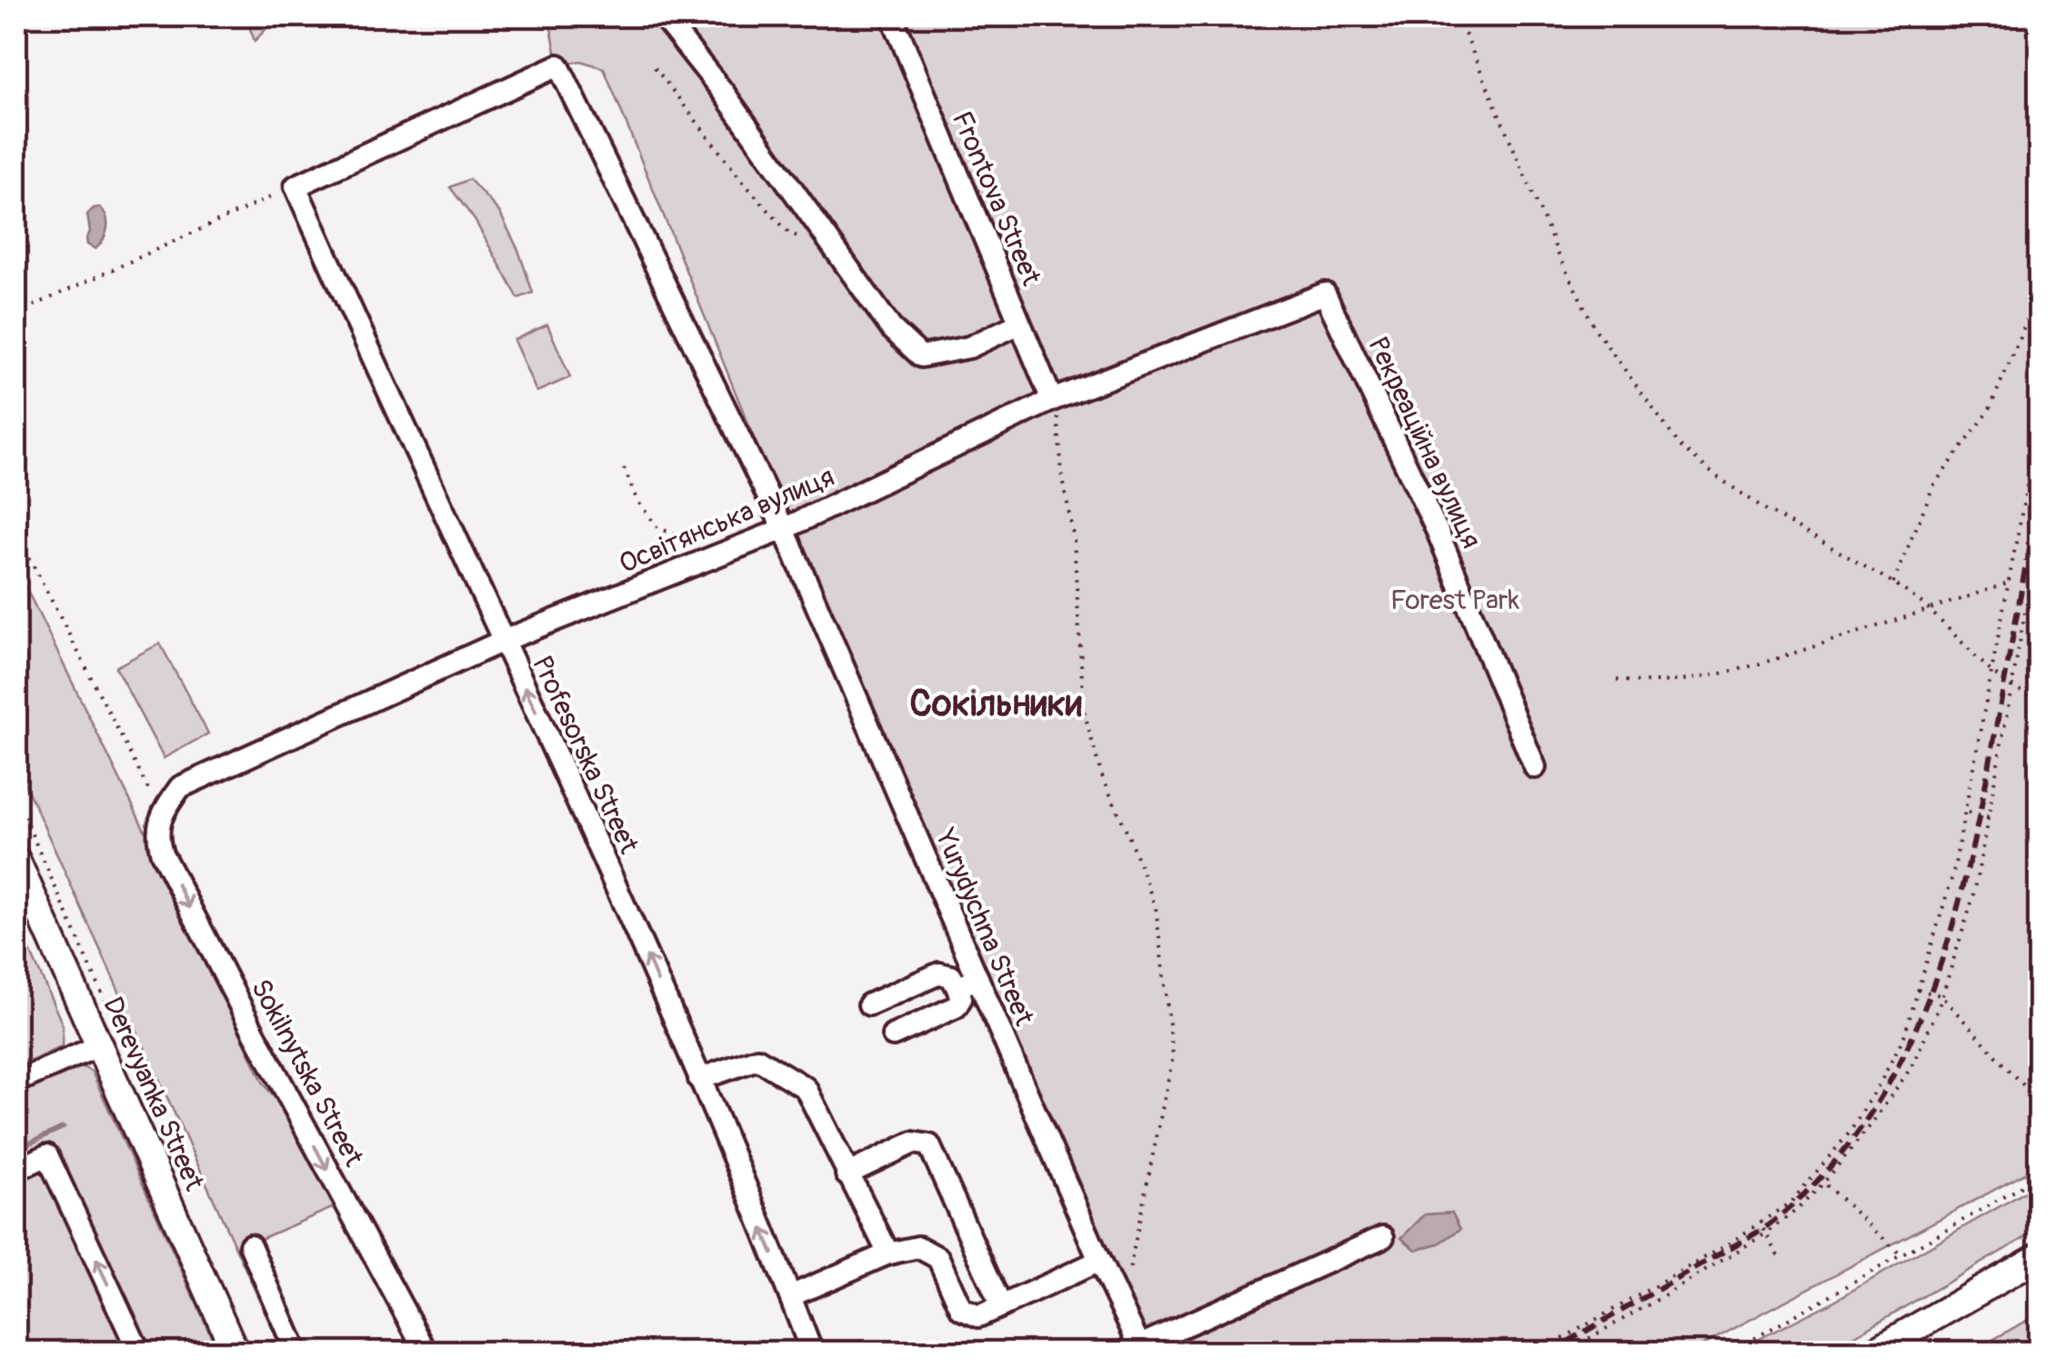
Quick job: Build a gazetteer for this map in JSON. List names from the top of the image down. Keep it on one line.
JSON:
{"streets":{"main road":["Derevyanka Street"],"street":["Frontova Street","Рекреаційна вулиця","Освітянська вулиця","Profesorska Street","Yurydychna Street","Sokilnytska Street"]},"crossings":[["Frontova Street","Освітянська вулиця"],["Рекреаційна вулиця","Освітянська вулиця"],["Освітянська вулиця","Profesorska Street"],["Освітянська вулиця","Yurydychna Street"],["Освітянська вулиця","Sokilnytska Street"],["Profesorska Street","Yurydychna Street"]],"one_way":["Profesorska Street","Sokilnytska Street"],"districts":["Сокільники"],"parks":["Forest Park"]}
